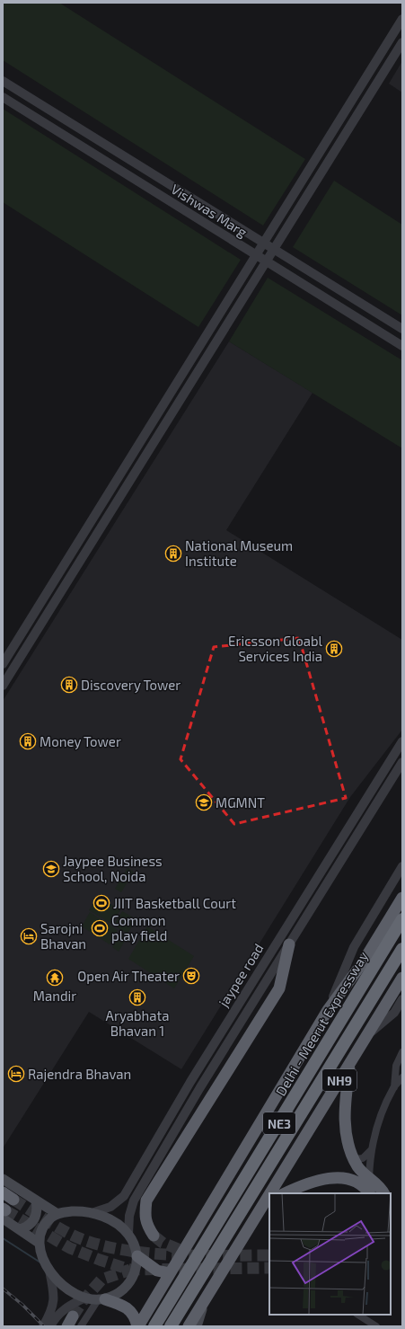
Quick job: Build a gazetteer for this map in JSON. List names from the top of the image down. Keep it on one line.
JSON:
{"streets":{"highway":["Delhi - Meerut Expressway","NH9","NE3"],"street":["Vishwas Marg","jaypee road"]},"places":{"building":["National Museum Institute","Ericsson Gloabl Services India","Discovery Tower","Money Tower","Aryabhata Bhavan 1"],"school or university":["MGMNT","Jaypee Business School, Noida"],"sports":["JIIT Basketball Court","Common play field"],"hotel":["Sarojni Bhavan","Rajendra Bhavan"],"theatre":["Open Air Theater"],"temple":["Mandir"]}}
